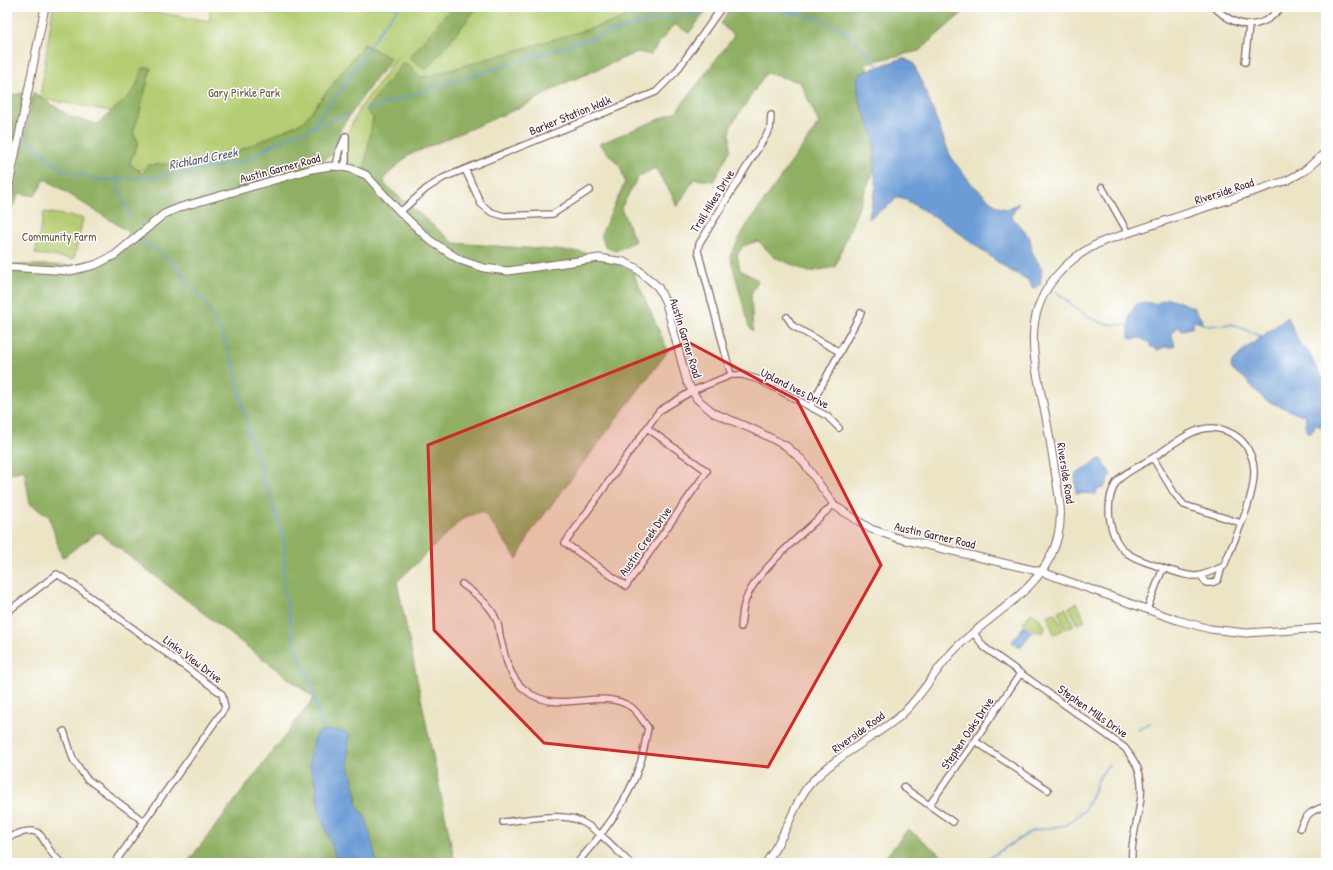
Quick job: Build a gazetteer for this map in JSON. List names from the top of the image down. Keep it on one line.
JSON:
{"streets":{"street":["Barker Station Walk","Austin Garner Road","Riverside Road","Trail Hikes Drive","Upland Ives Drive","Austin Creek Drive","Links View Drive","Stephen Mills Drive","Stephen Oaks Drive"]},"crossings":[["Barker Station Walk","Austin Garner Road"],["Austin Garner Road","Riverside Road"],["Austin Garner Road","Upland Ives Drive"],["Austin Garner Road","Austin Creek Drive"],["Riverside Road","Stephen Mills Drive"],["Trail Hikes Drive","Upland Ives Drive"],["Upland Ives Drive","Austin Creek Drive"],["Stephen Mills Drive","Stephen Oaks Drive"]],"water":["Richland Creek"],"parks":["Gary Pirkle Park","Community Farm"]}
